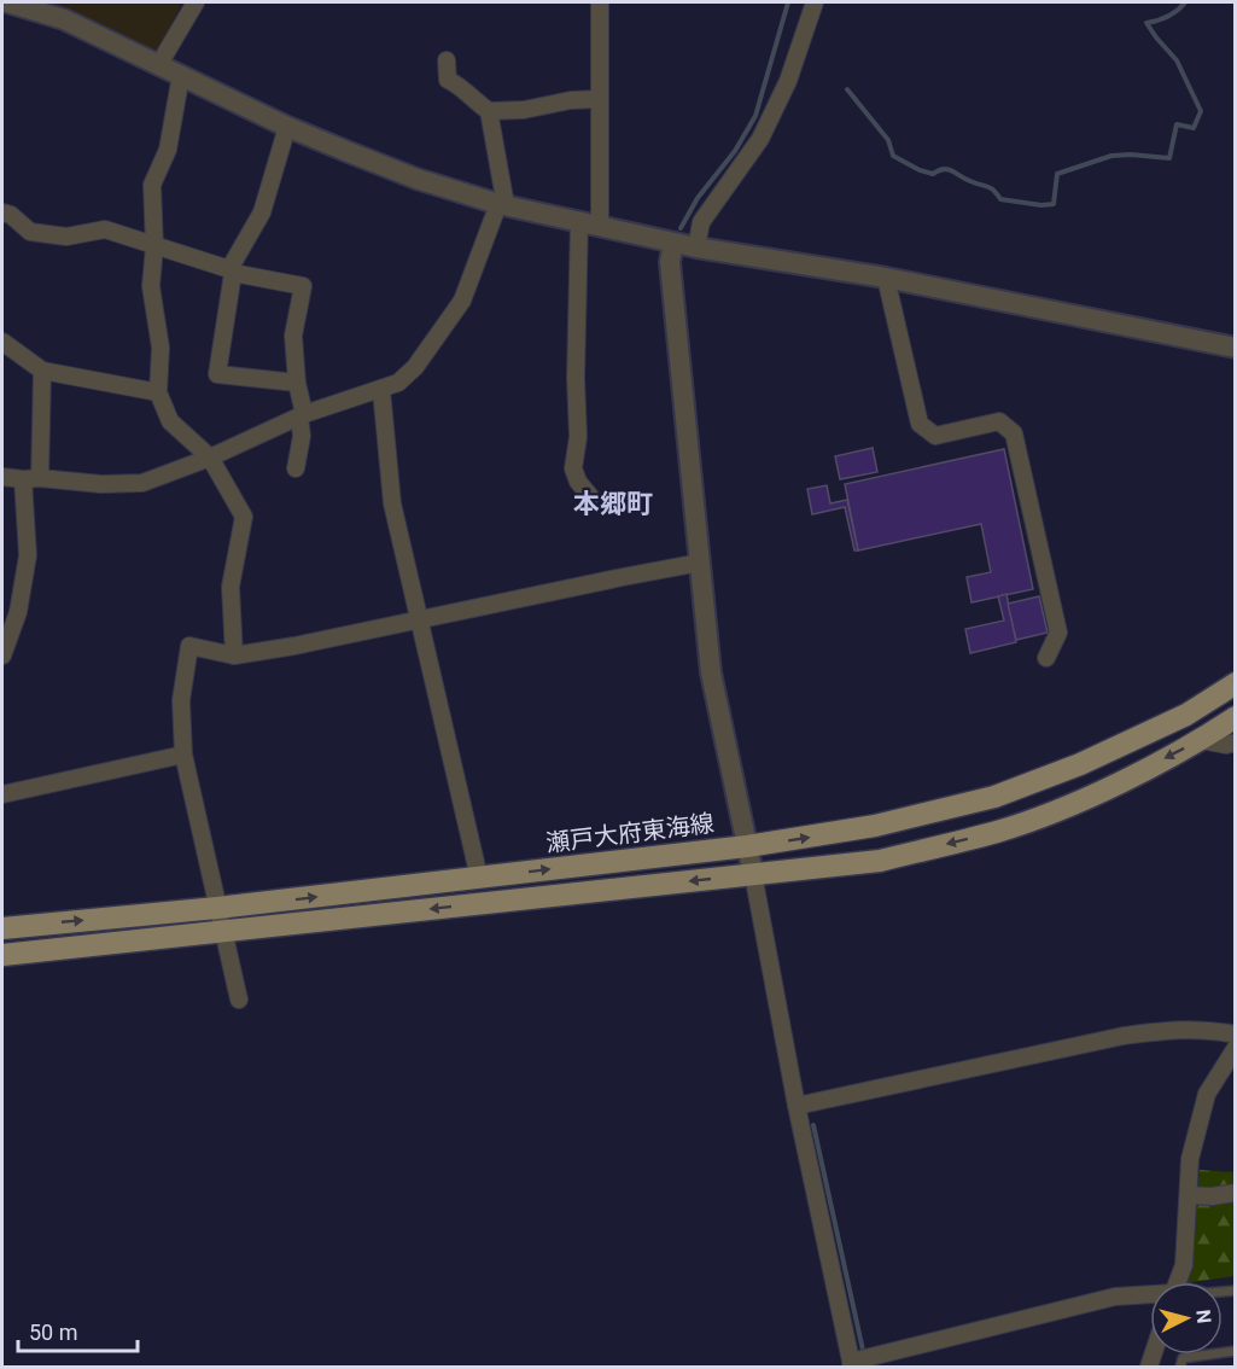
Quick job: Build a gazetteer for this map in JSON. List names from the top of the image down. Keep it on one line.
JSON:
{"streets":{"main road":["瀬戸大府東海線"]},"districts":["本郷町"],"scale_bar":"50 m","north":"right"}
